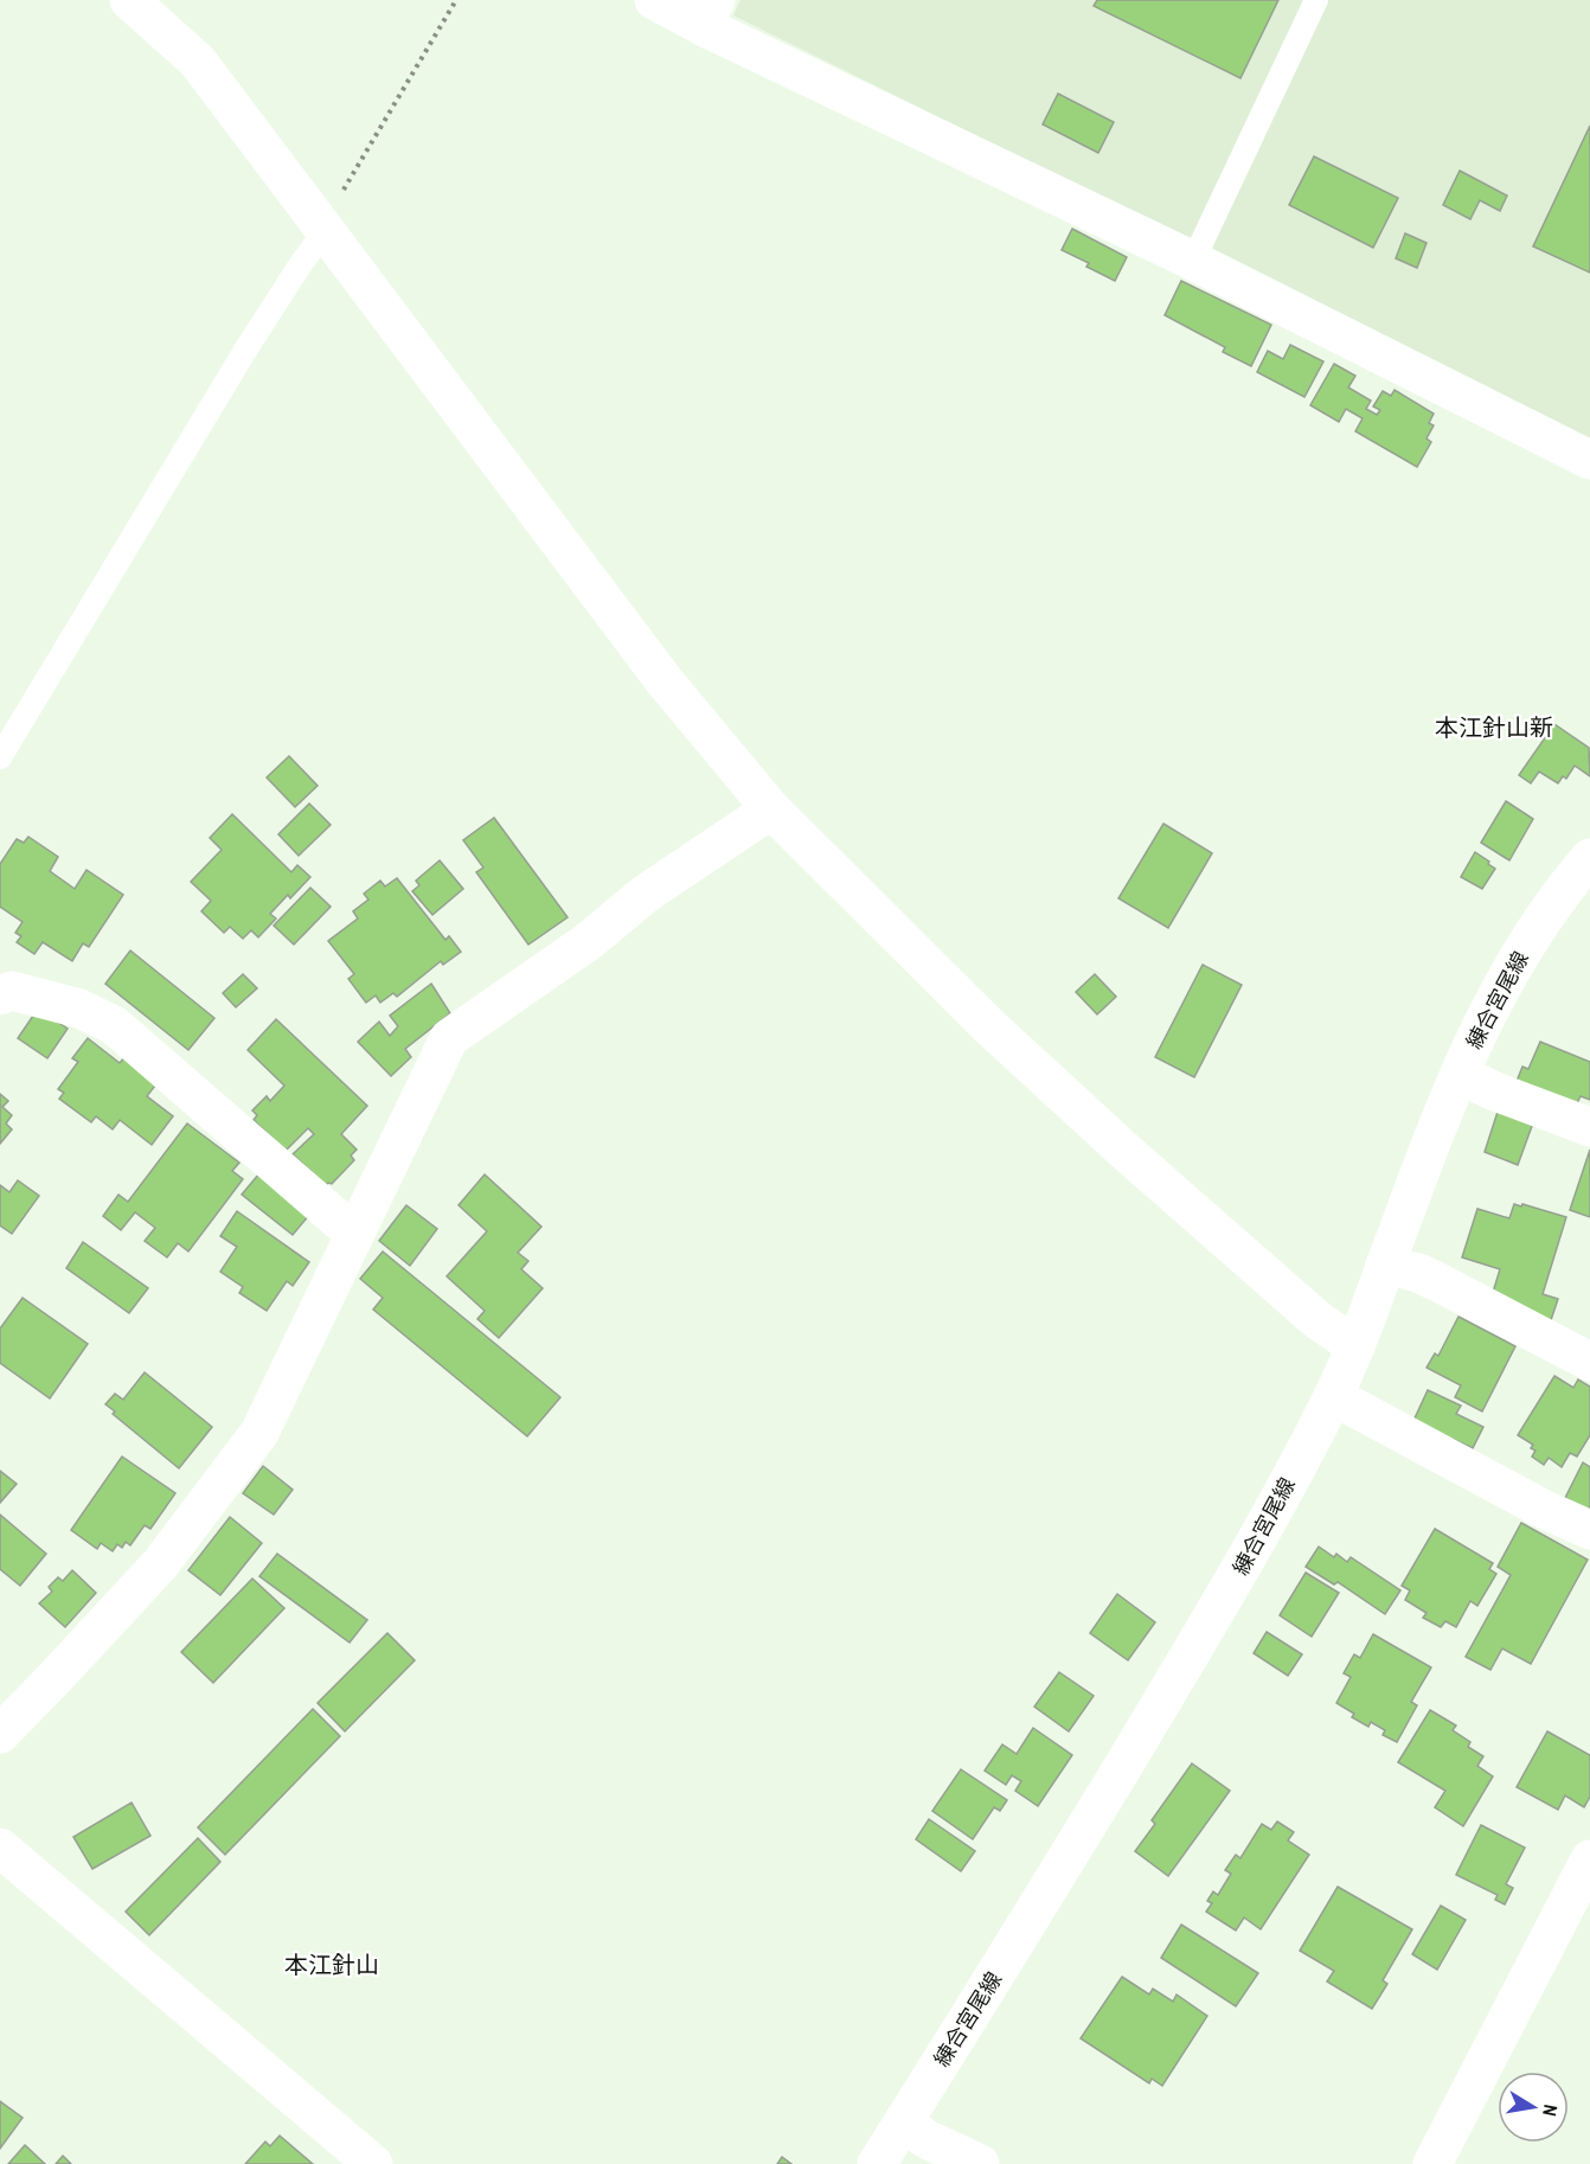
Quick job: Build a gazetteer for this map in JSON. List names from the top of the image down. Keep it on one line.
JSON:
{"streets":{"street":["練合宮尾線"]},"districts":["本江針山新","本江針山"],"north":"right"}
